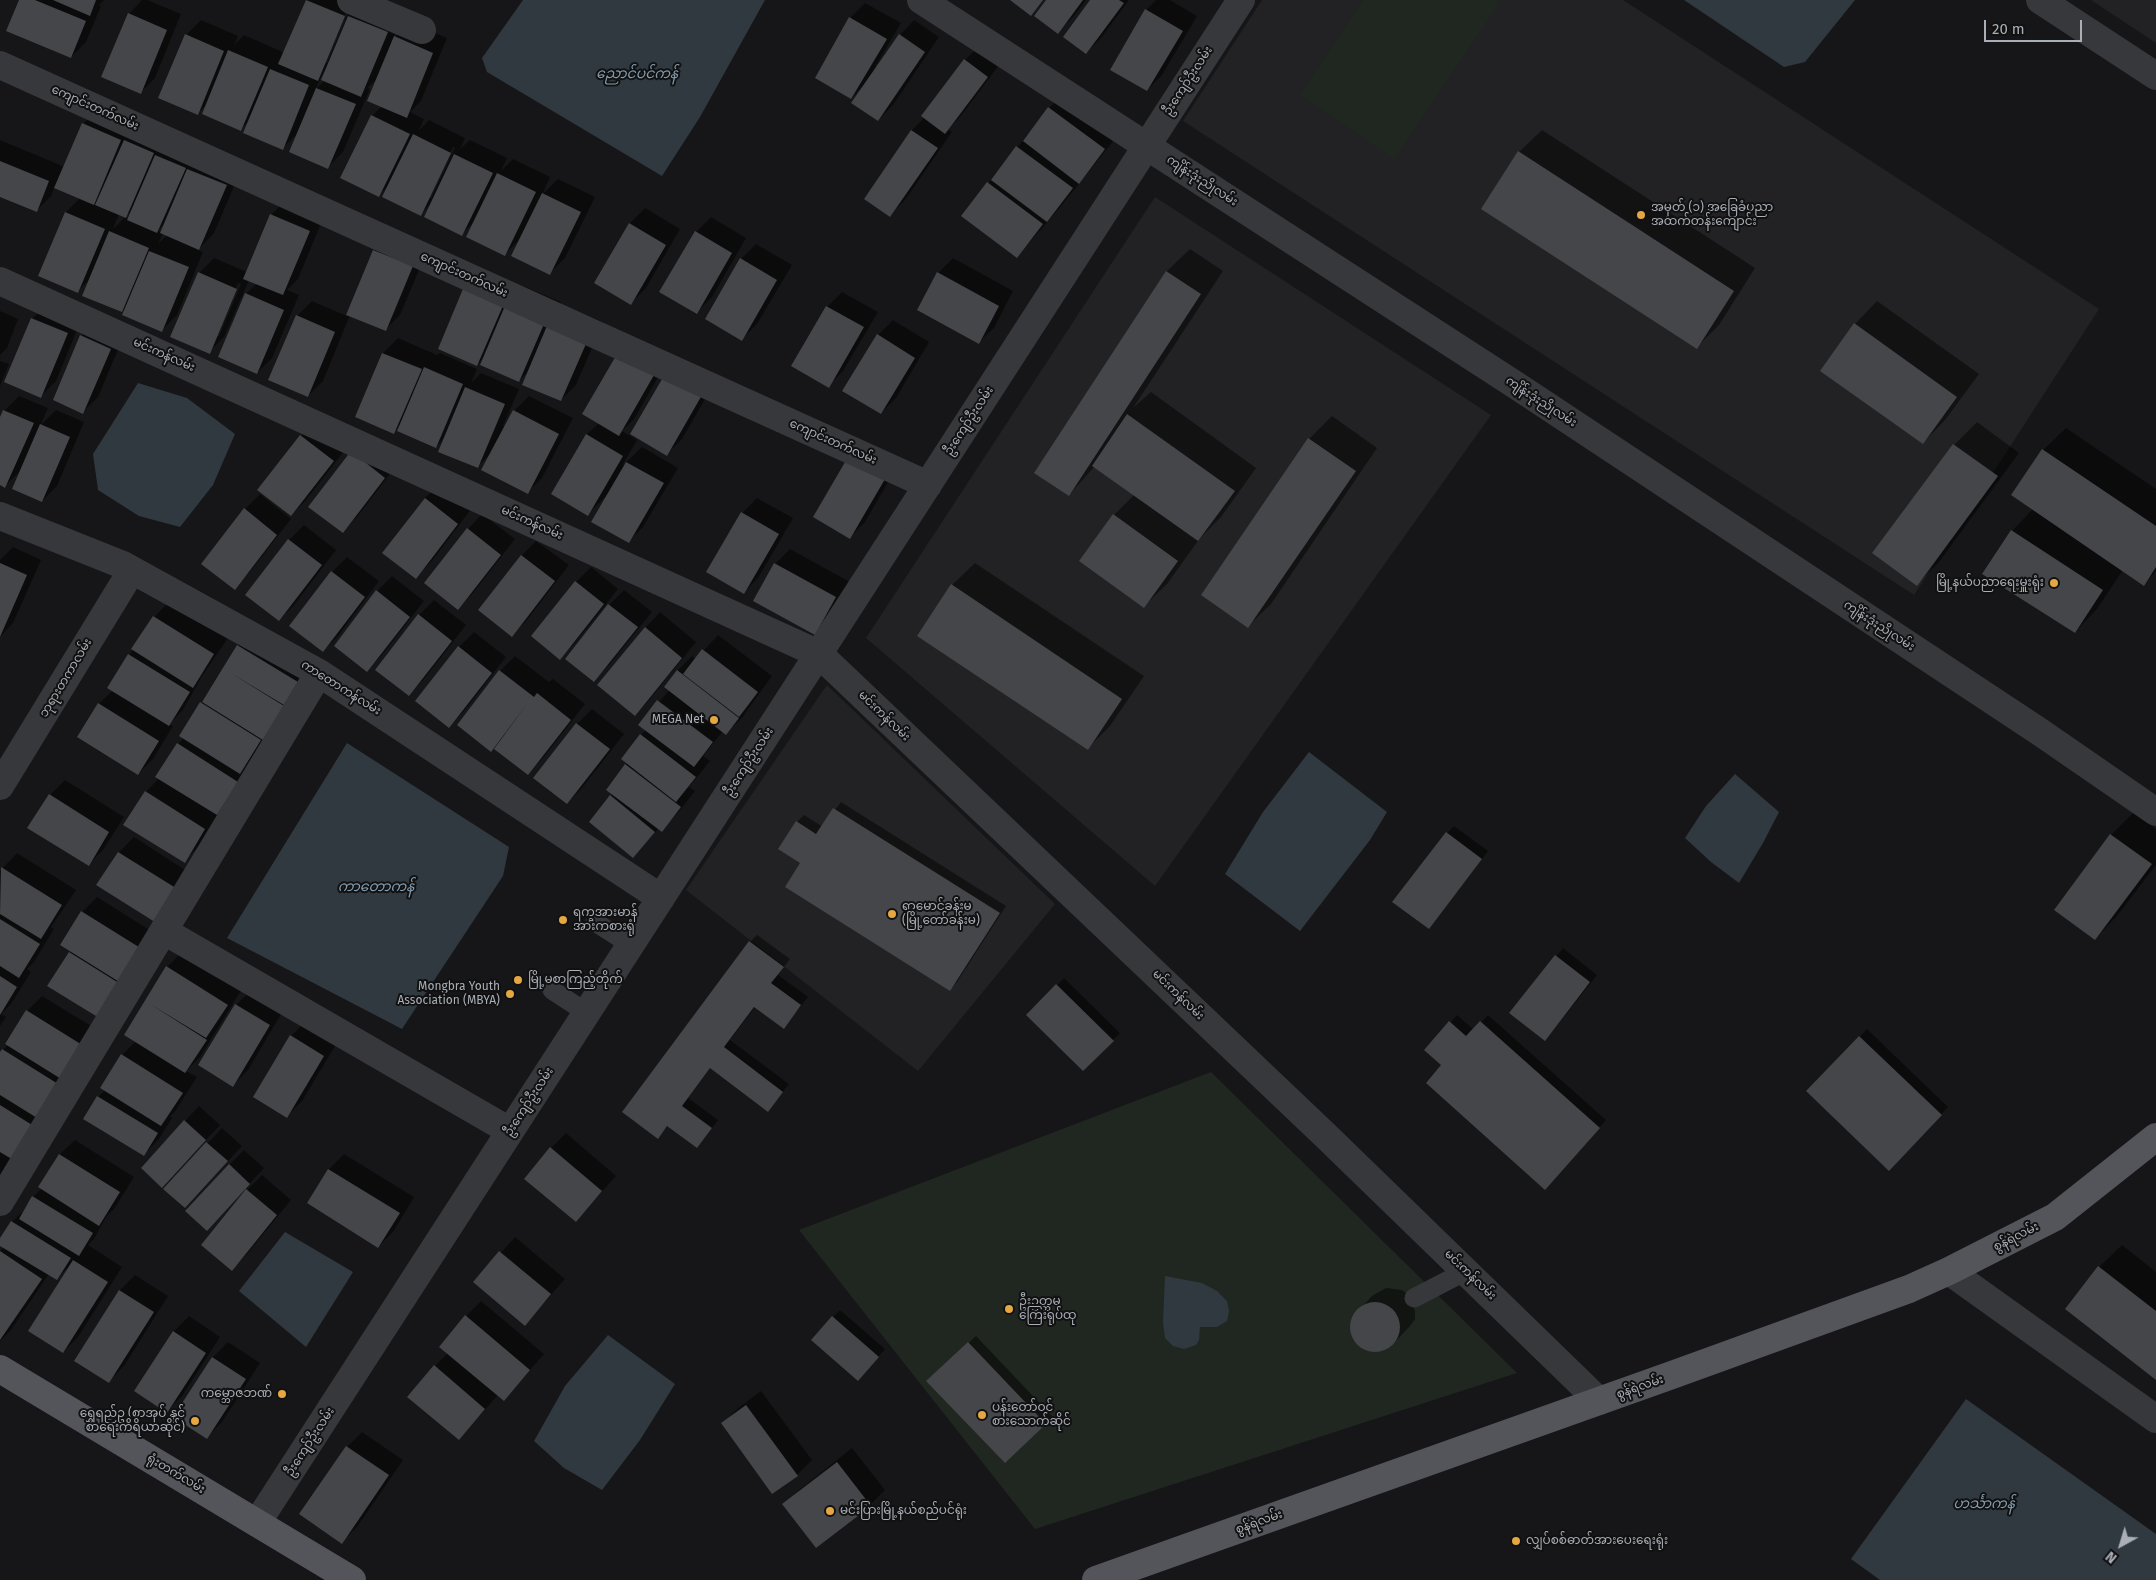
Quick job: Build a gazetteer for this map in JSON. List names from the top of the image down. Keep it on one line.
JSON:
{"streets":{"main road":["စွန်ရဲလမ်း","ရုံးတက်လမ်း"],"street":["ဦးကျော်ဦးလမ်း","ကျောင်းတက်လမ်း","ကျိန်းဒုံးညိုလမ်း","မင်းကန်လမ်း","ဘုရားတကာလမ်း","ကာတောကန်လမ်း"]},"crossings":[["ဦးကျော်ဦးလမ်း","ကျောင်းတက်လမ်း"],["ဦးကျော်ဦးလမ်း","ကျိန်းဒုံးညိုလမ်း"],["ဦးကျော်ဦးလမ်း","မင်းကန်လမ်း"],["ဦးကျော်ဦးလမ်း","ကာတောကန်လမ်း"],["ဦးကျော်ဦးလမ်း","ရုံးတက်လမ်း"],["မင်းကန်လမ်း","စွန်ရဲလမ်း"],["ဘုရားတကာလမ်း","ကာတောကန်လမ်း"]],"water":["ညောင်ပင်ကန်","ကာတောကန်","ဟင်္သာကန်"],"places":["အမှတ် (၁) အခြေခံပညာ အထက်တန်းကျောင်း","မြို့နယ်ပညာရေးမှူးရုံး","MEGA Net","ရာမောင်ခန်းမ (မြို့တော်ခန်းမ)","ရက္ခအားမာန် အားကစားရုံ","မြို့မစာကြည့်တိုက်","Mongbra Youth Association (MBYA)","ဦးဥတ္တမ ကြေးရုပ်ထု","ကမ္ဘောဇဘဏ်","ပန်းတော်ဝင် စားသောက်ဆိုင်","ရွှေရည်ဥ (စာအုပ် နှင့် စာရေးကိရိယာဆိုင်)","မင်းပြားမြို့နယ်စည်ပင်ရုံး","လျှပ်စစ်ဓာတ်အားပေးရေးရုံး"],"scale_bar":"20 m","north":"bottom left"}
